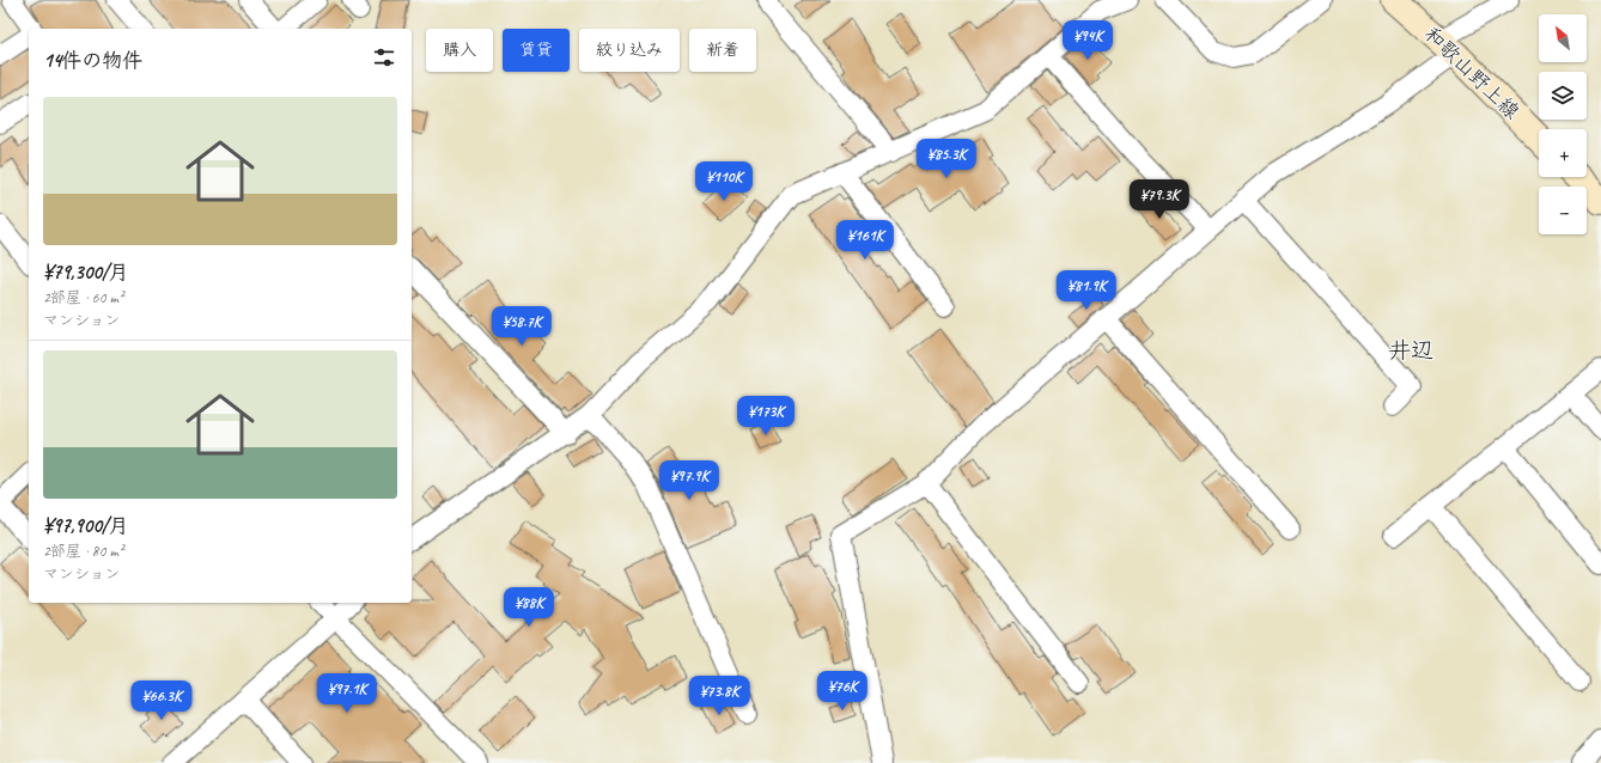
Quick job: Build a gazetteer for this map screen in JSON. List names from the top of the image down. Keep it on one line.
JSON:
{"streets":{"main road":["和歌山野上線"]},"districts":["井辺"],"north":"top left","page":{"map_buttons":["+","−"],"price":["¥94K","¥85.3K","¥110K","¥79.3K","¥161K","¥81.9K","¥58.7K","¥173K","¥97.9K","¥88K","¥76K","¥97.1K","¥73.8K","¥66.3K"],"chip":["購入","賃貸","絞り込み","新着"],"heading":"14件の物件","list":[{"name":"¥79,300/月","note":"2部屋 · 60 m² · マンション"},{"name":"¥97,900/月","note":"2部屋 · 80 m² · マンション"}]}}
